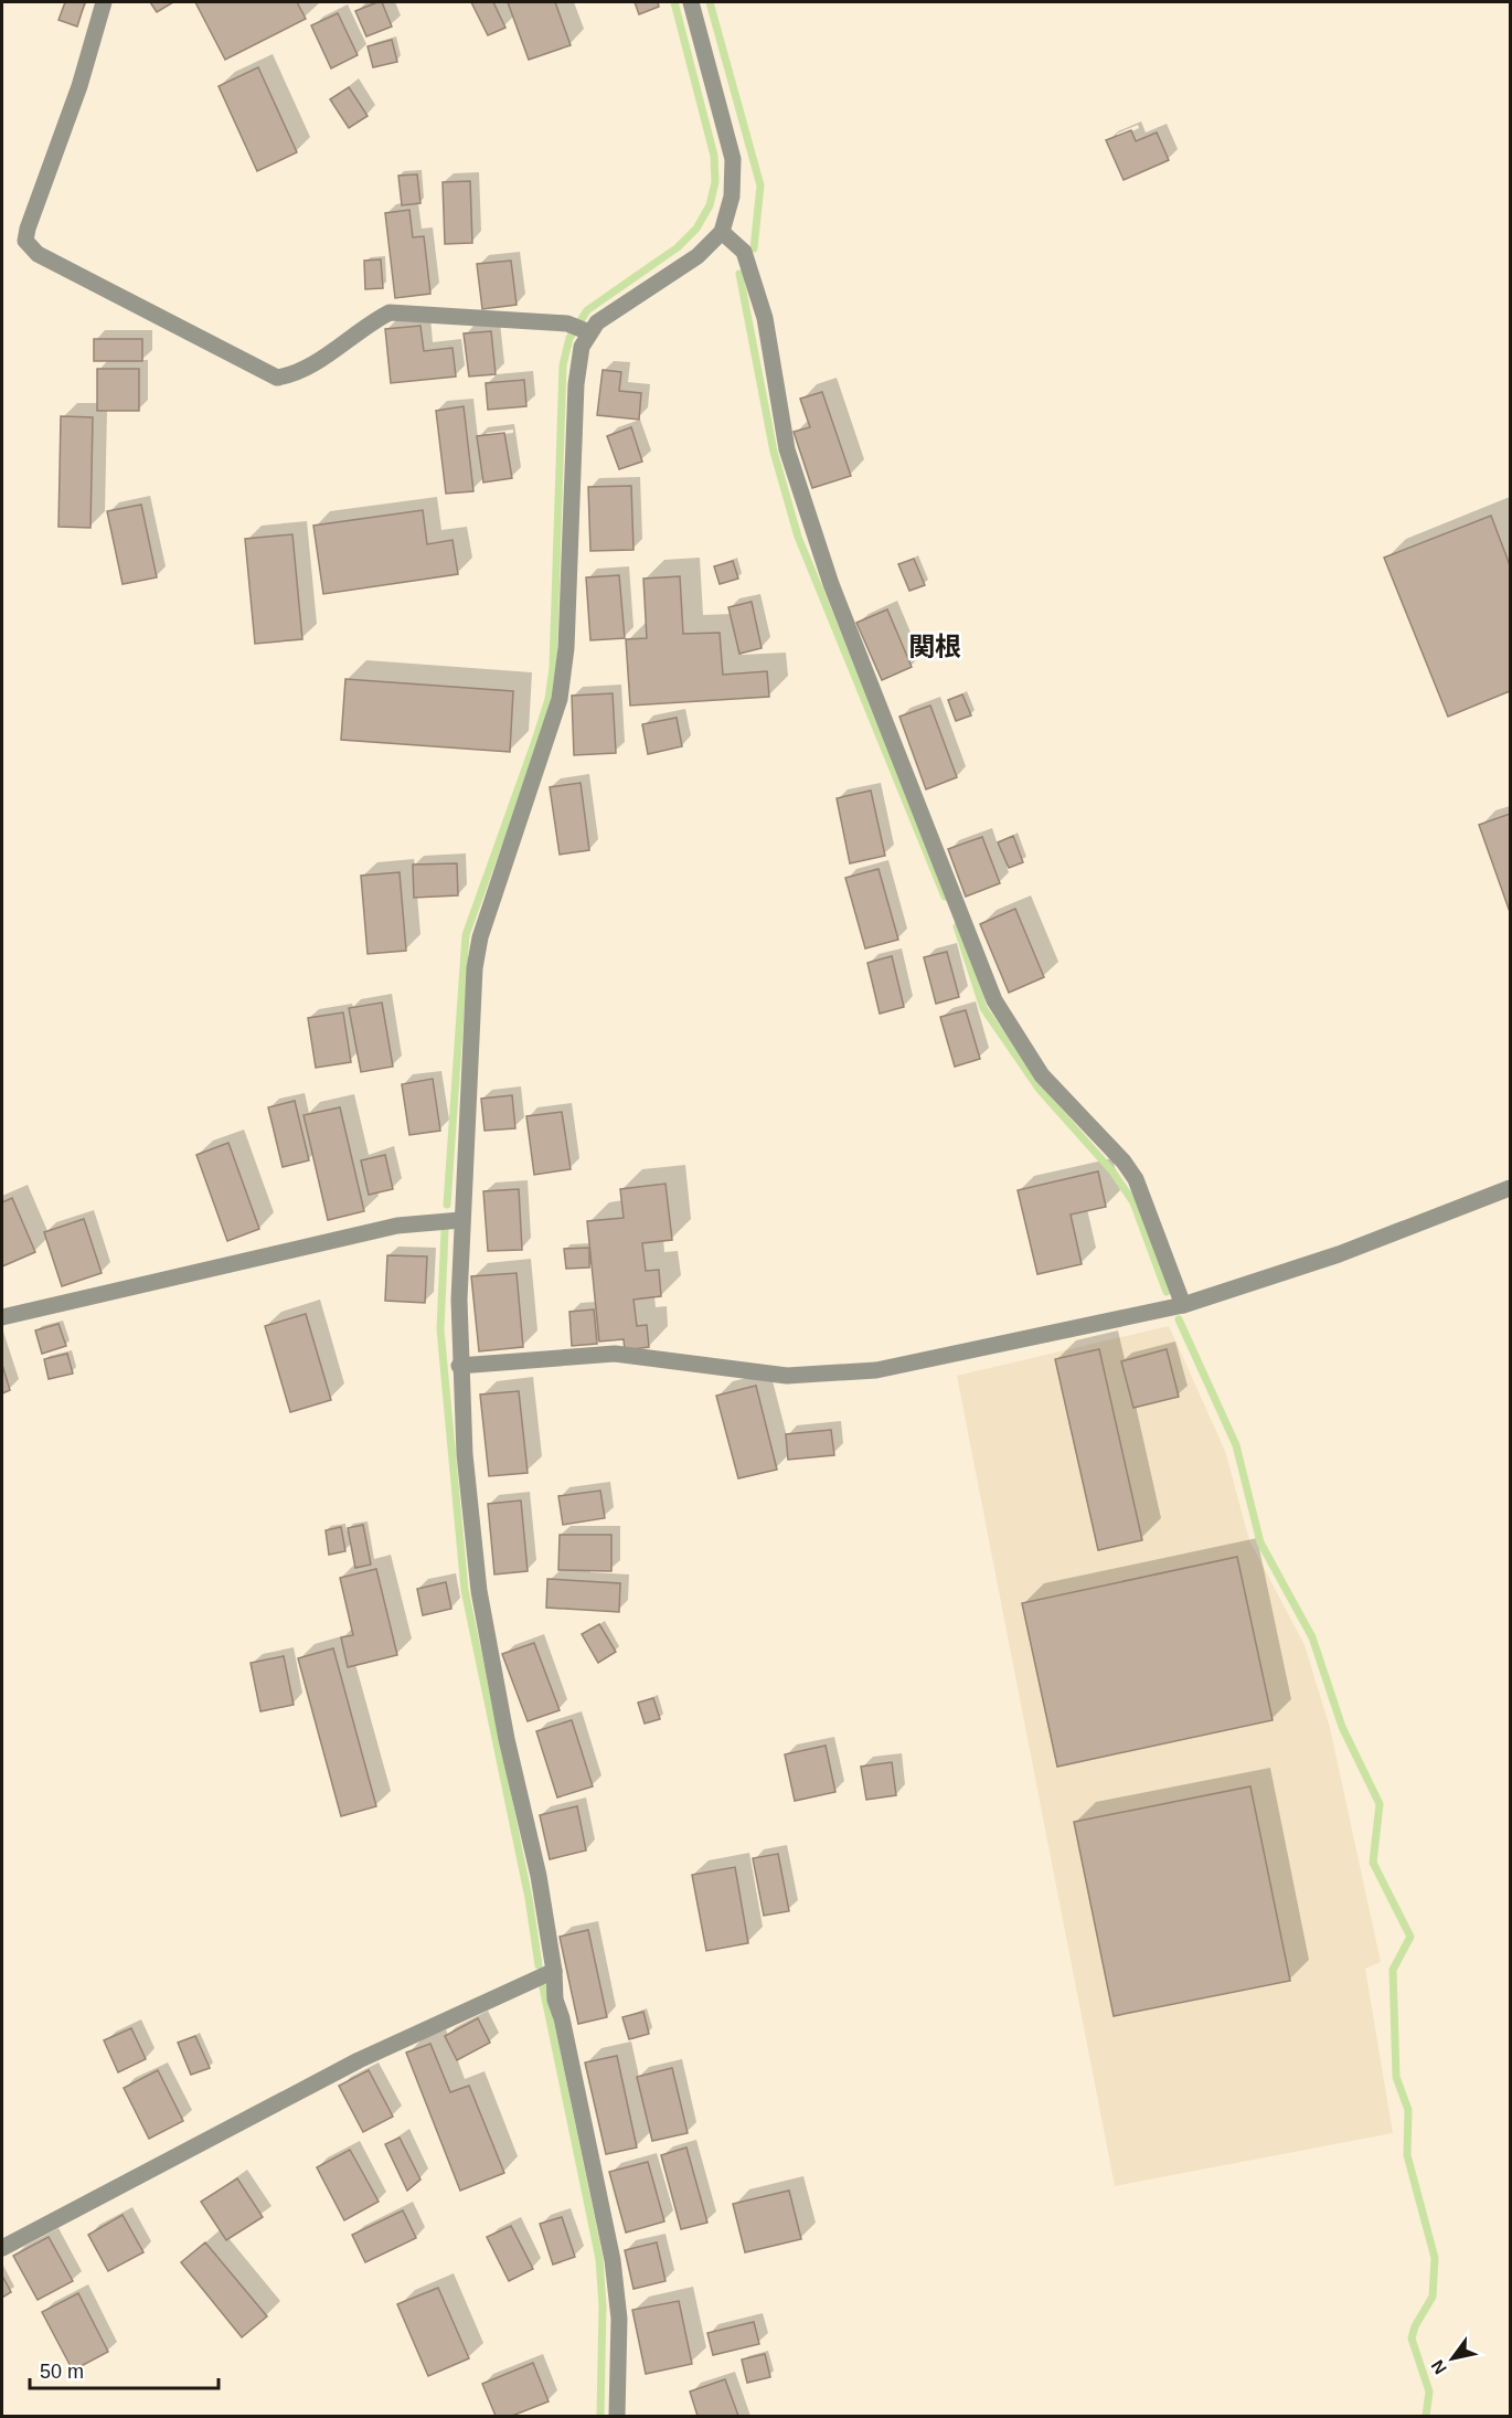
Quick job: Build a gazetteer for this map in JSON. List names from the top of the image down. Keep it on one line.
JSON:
{"districts":["関根"],"scale_bar":"50 m","north":"bottom left"}
